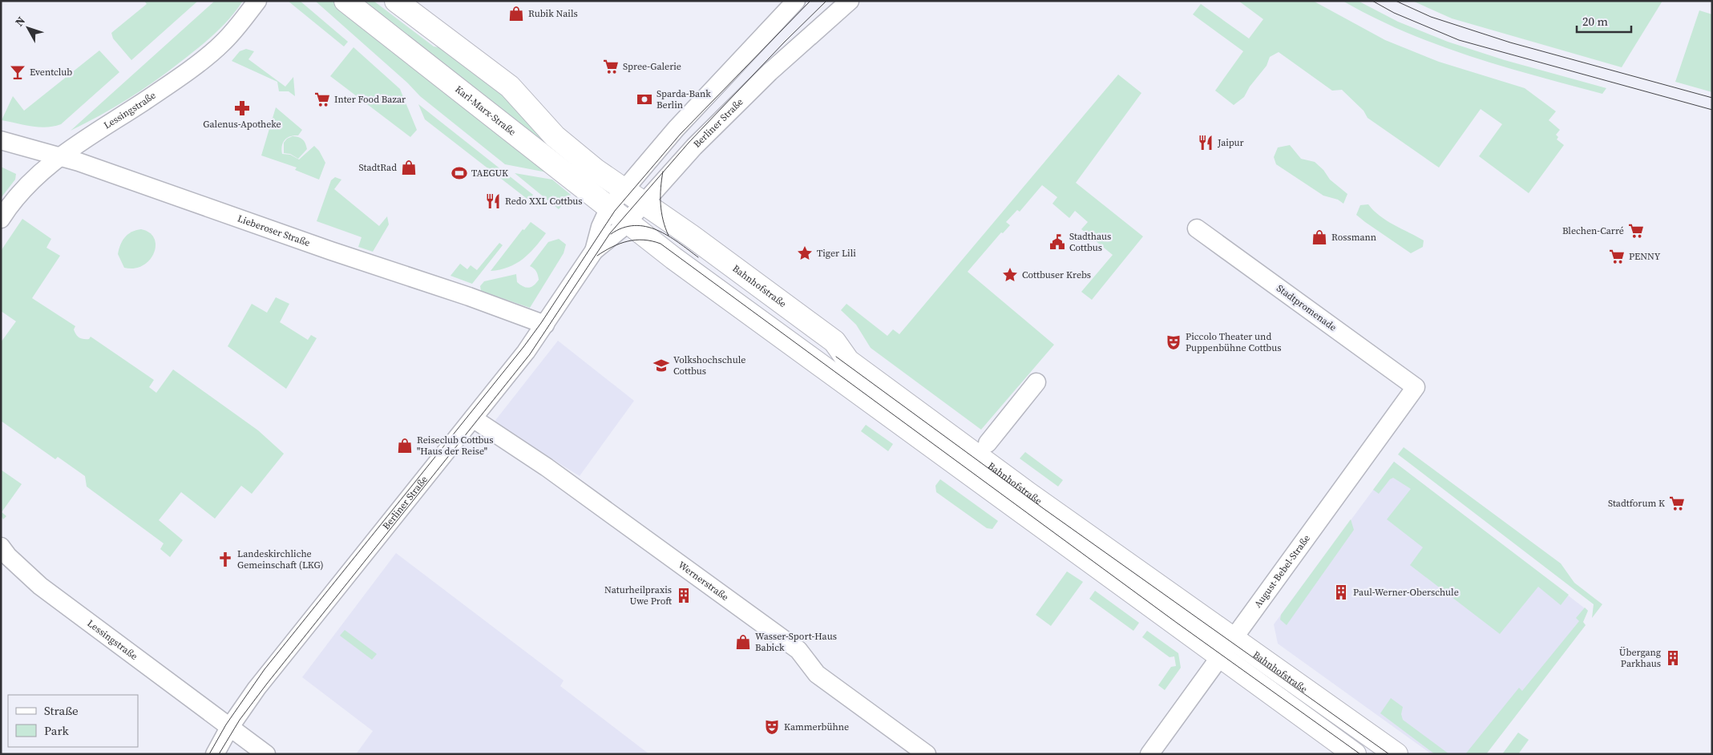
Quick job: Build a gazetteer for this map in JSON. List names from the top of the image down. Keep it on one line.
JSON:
{"streets":{"street":["Lessingstraße","Karl-Marx-Straße","Berliner Straße","Lieberoser Straße","Bahnhofstraße","Stadtpromenade","August-Bebel-Straße","Wernerstraße"]},"crossings":[["Lessingstraße","Berliner Straße"],["Lessingstraße","Lieberoser Straße"],["Karl-Marx-Straße","Berliner Straße"],["Karl-Marx-Straße","Bahnhofstraße"],["Berliner Straße","Lieberoser Straße"],["Berliner Straße","Bahnhofstraße"],["Berliner Straße","Wernerstraße"],["Bahnhofstraße","August-Bebel-Straße"],["Stadtpromenade","August-Bebel-Straße"]],"places":{"shop":["Rubik Nails","StadtRad","Rossmann","Reiseclub Cottbus \"Haus der Reise\"","Wasser-Sport-Haus Babick"],"supermarket":["Spree-Galerie","Inter Food Bazar","Blechen-Carré","PENNY","Stadtforum K"],"bar":["Eventclub"],"bank":["Sparda-Bank Berlin"],"pharmacy":["Galenus-Apotheke"],"restaurant":["Jaipur","Redo XXL Cottbus"],"sports":["TAEGUK"],"public building":["Stadthaus Cottbus"],"place":["Tiger Lili","Cottbuser Krebs"],"theatre":["Piccolo Theater und Puppenbühne Cottbus","Kammerbühne"],"school or university":["Volkshochschule Cottbus"],"church":["Landeskirchliche Gemeinschaft (LKG)"],"building":["Paul-Werner-Oberschule","Naturheilpraxis Uwe Proft","Übergang Parkhaus"]},"legend":["Straße","Park"],"scale_bar":"20 m","north":"top left"}
